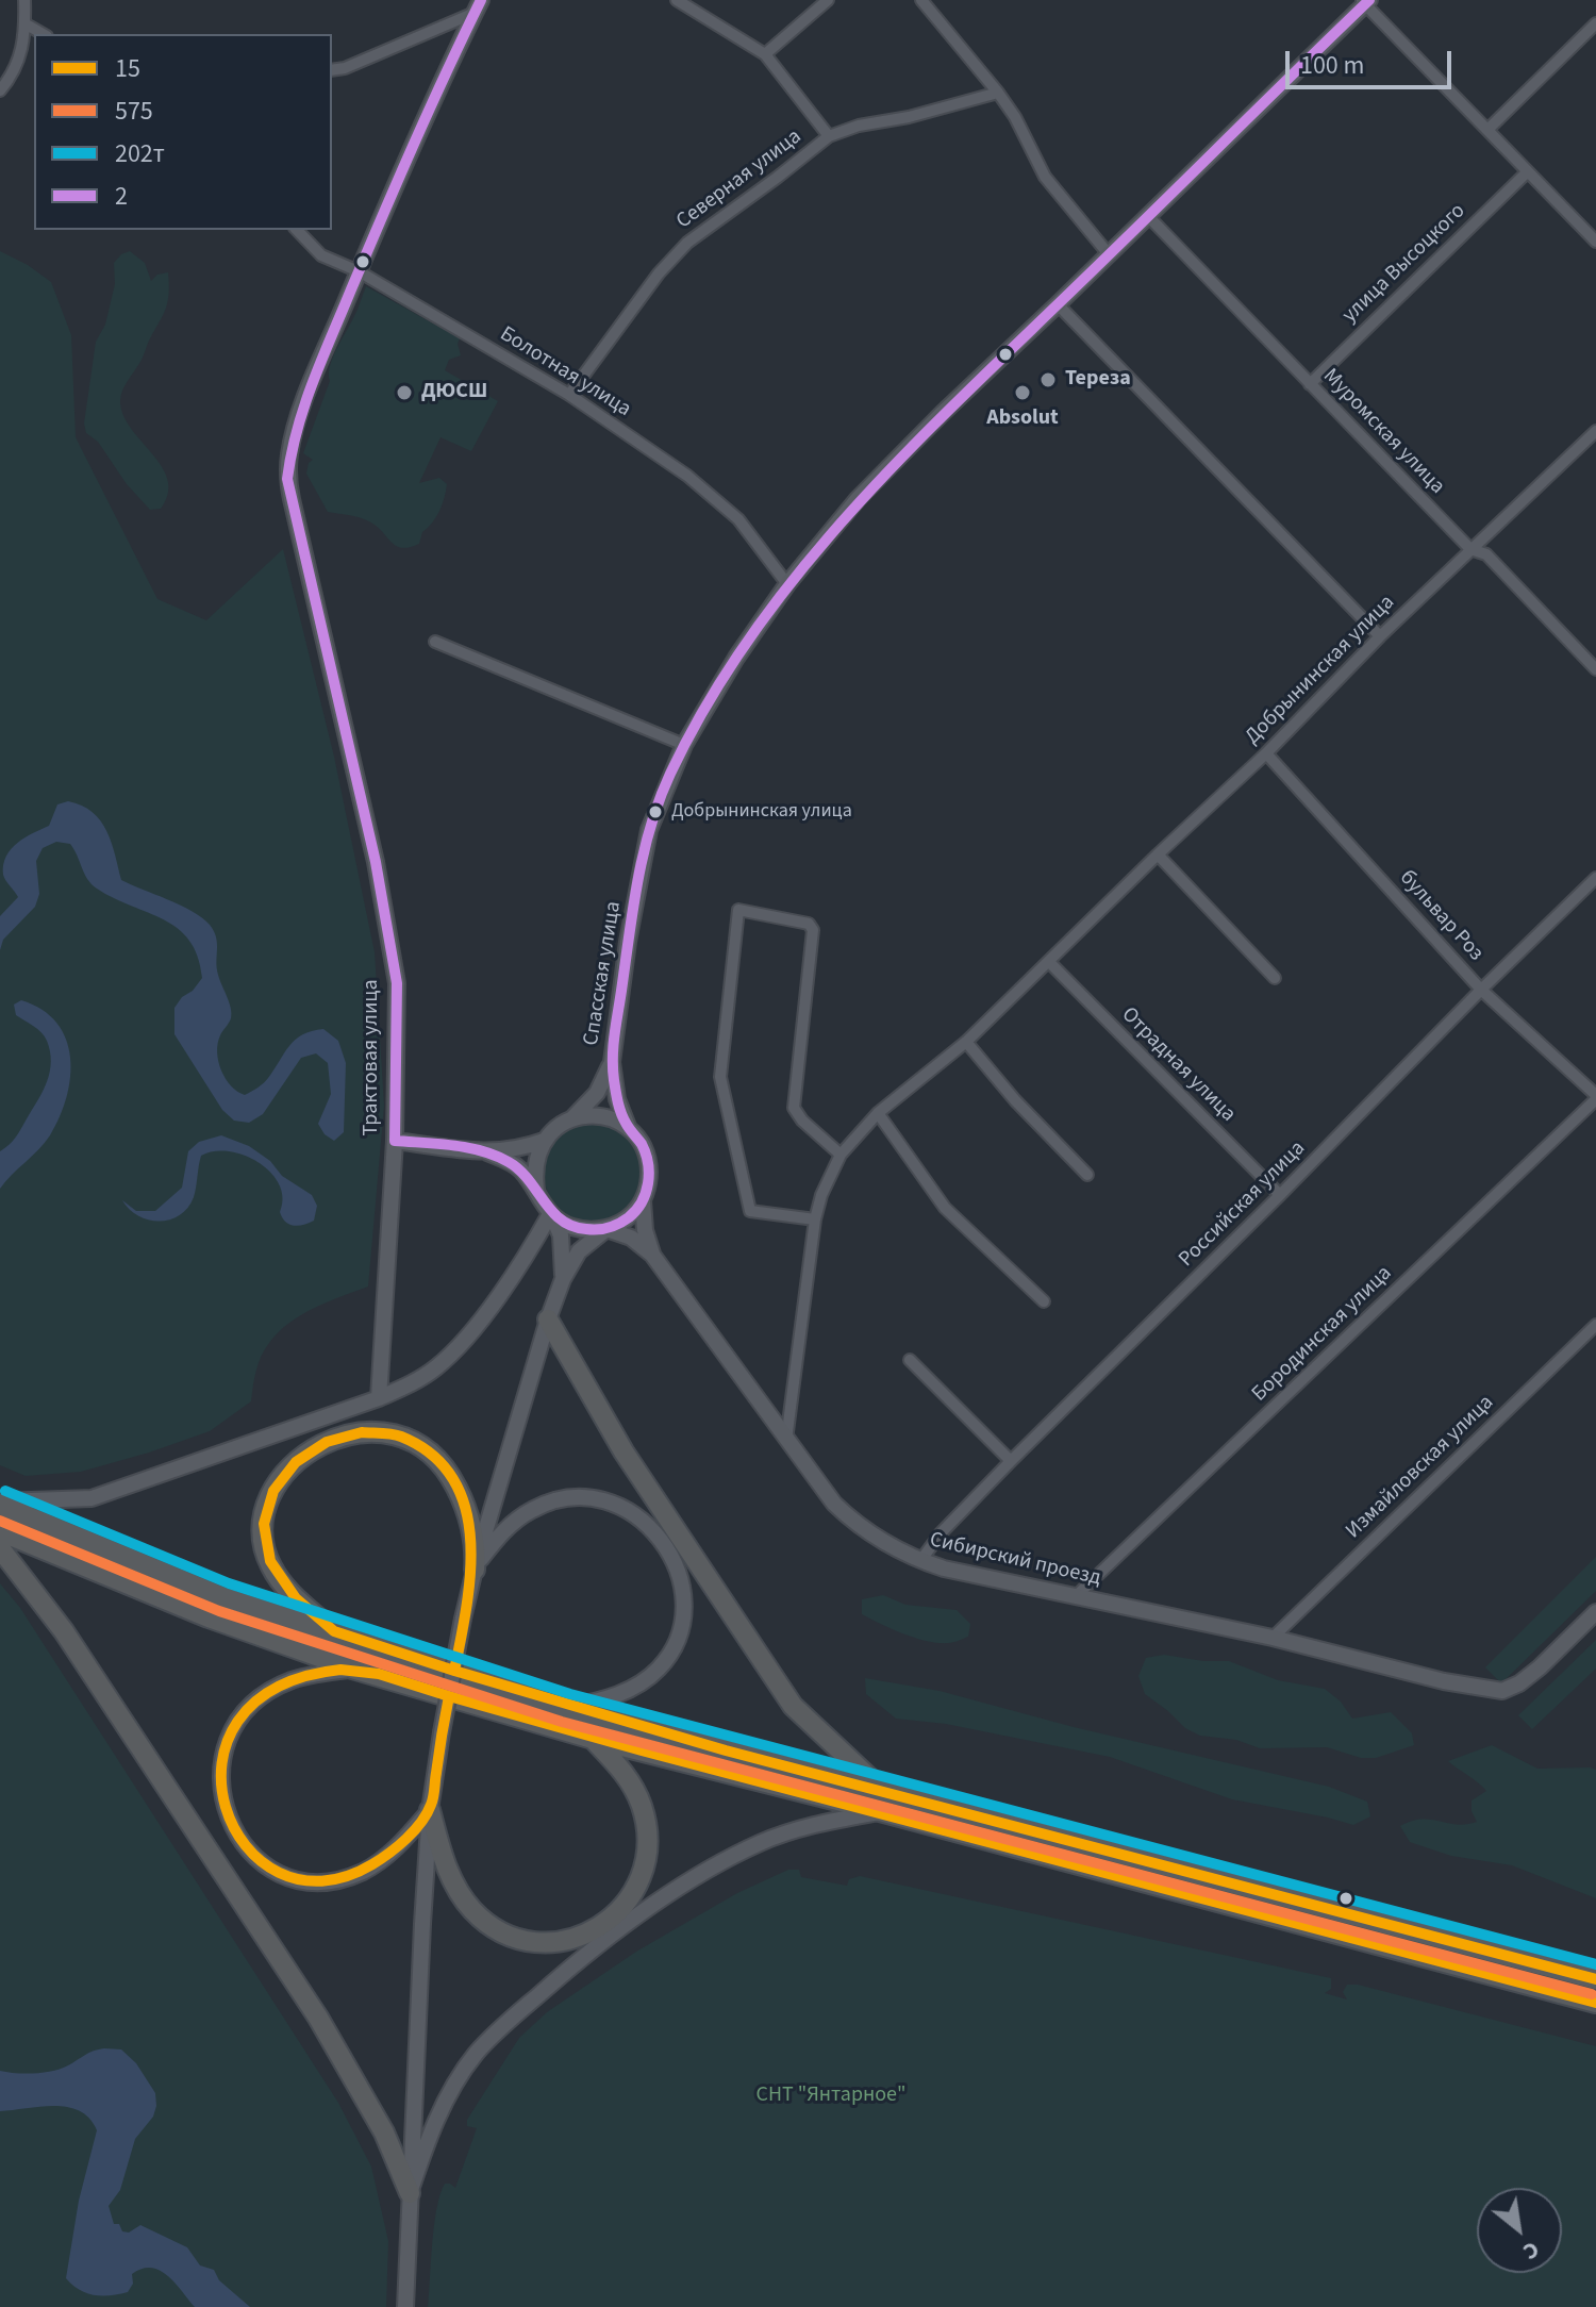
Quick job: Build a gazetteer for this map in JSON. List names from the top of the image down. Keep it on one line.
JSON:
{"streets":{"street":["Северная улица","улица Высоцкого","Болотная улица","Муромская улица","Добрынинская улица","бульвар Роз","Спасская улица","Трактовая улица","Отрадная улица","Российская улица","Бородинская улица","Измайловская улица","Сибирский проезд"]},"crossings":[["Северная улица","Болотная улица"],["улица Высоцкого","Муромская улица"],["Болотная улица","Спасская улица"],["Болотная улица","Трактовая улица"],["Муромская улица","Добрынинская улица"],["Муромская улица","Спасская улица"],["Добрынинская улица","бульвар Роз"],["Добрынинская улица","Отрадная улица"],["Добрынинская улица","Сибирский проезд"],["бульвар Роз","Российская улица"],["бульвар Роз","Бородинская улица"],["Спасская улица","Сибирский проезд"],["Отрадная улица","Российская улица"],["Российская улица","Сибирский проезд"],["Бородинская улица","Сибирский проезд"],["Измайловская улица","Сибирский проезд"]],"parks":["СНТ \"Янтарное\""],"places":["Тереза","ДЮСШ","Absolut","Добрынинская улица"],"lines":["transit line 2","transit line 15","transit line 202т","transit line 575"],"legend":["15","575","202т","2"],"scale_bar":"100 m","north":"bottom right"}
